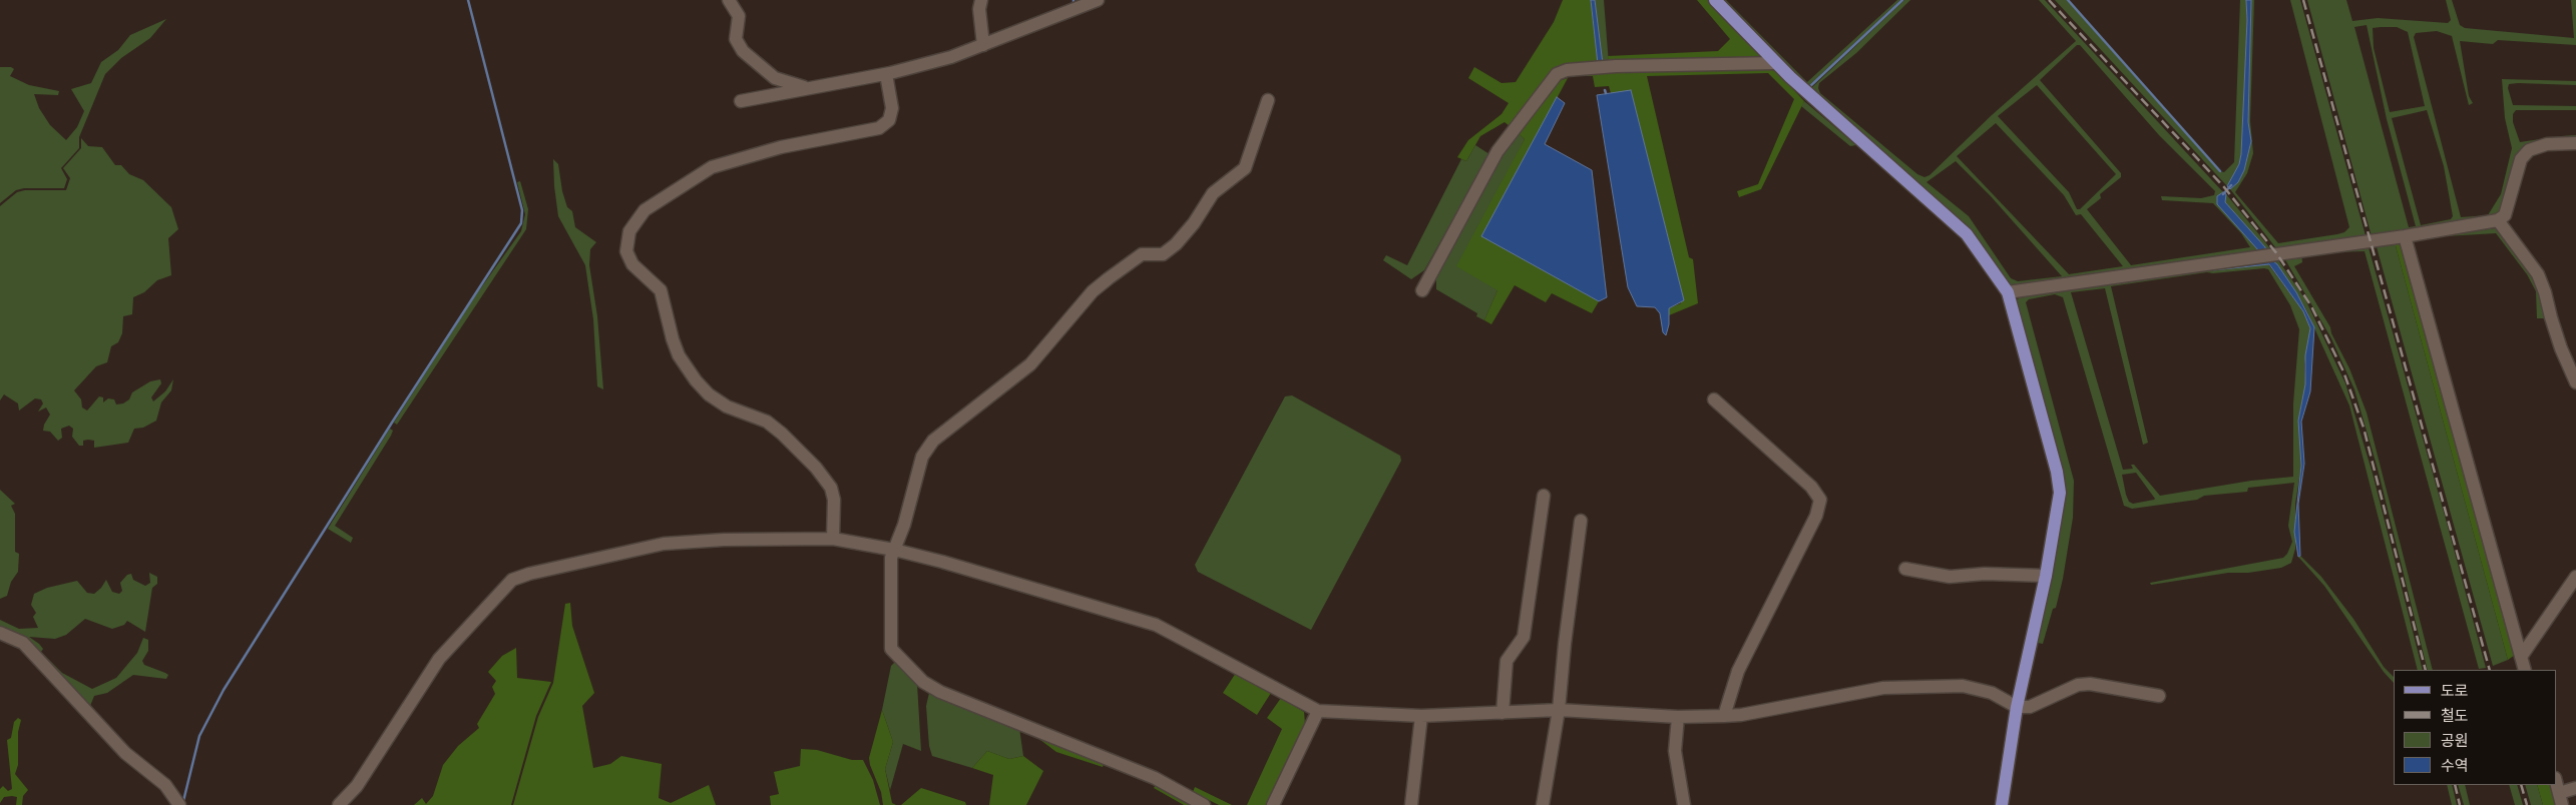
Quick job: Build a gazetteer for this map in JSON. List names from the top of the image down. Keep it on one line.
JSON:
{"legend":["도로","철도","공원","수역"]}
